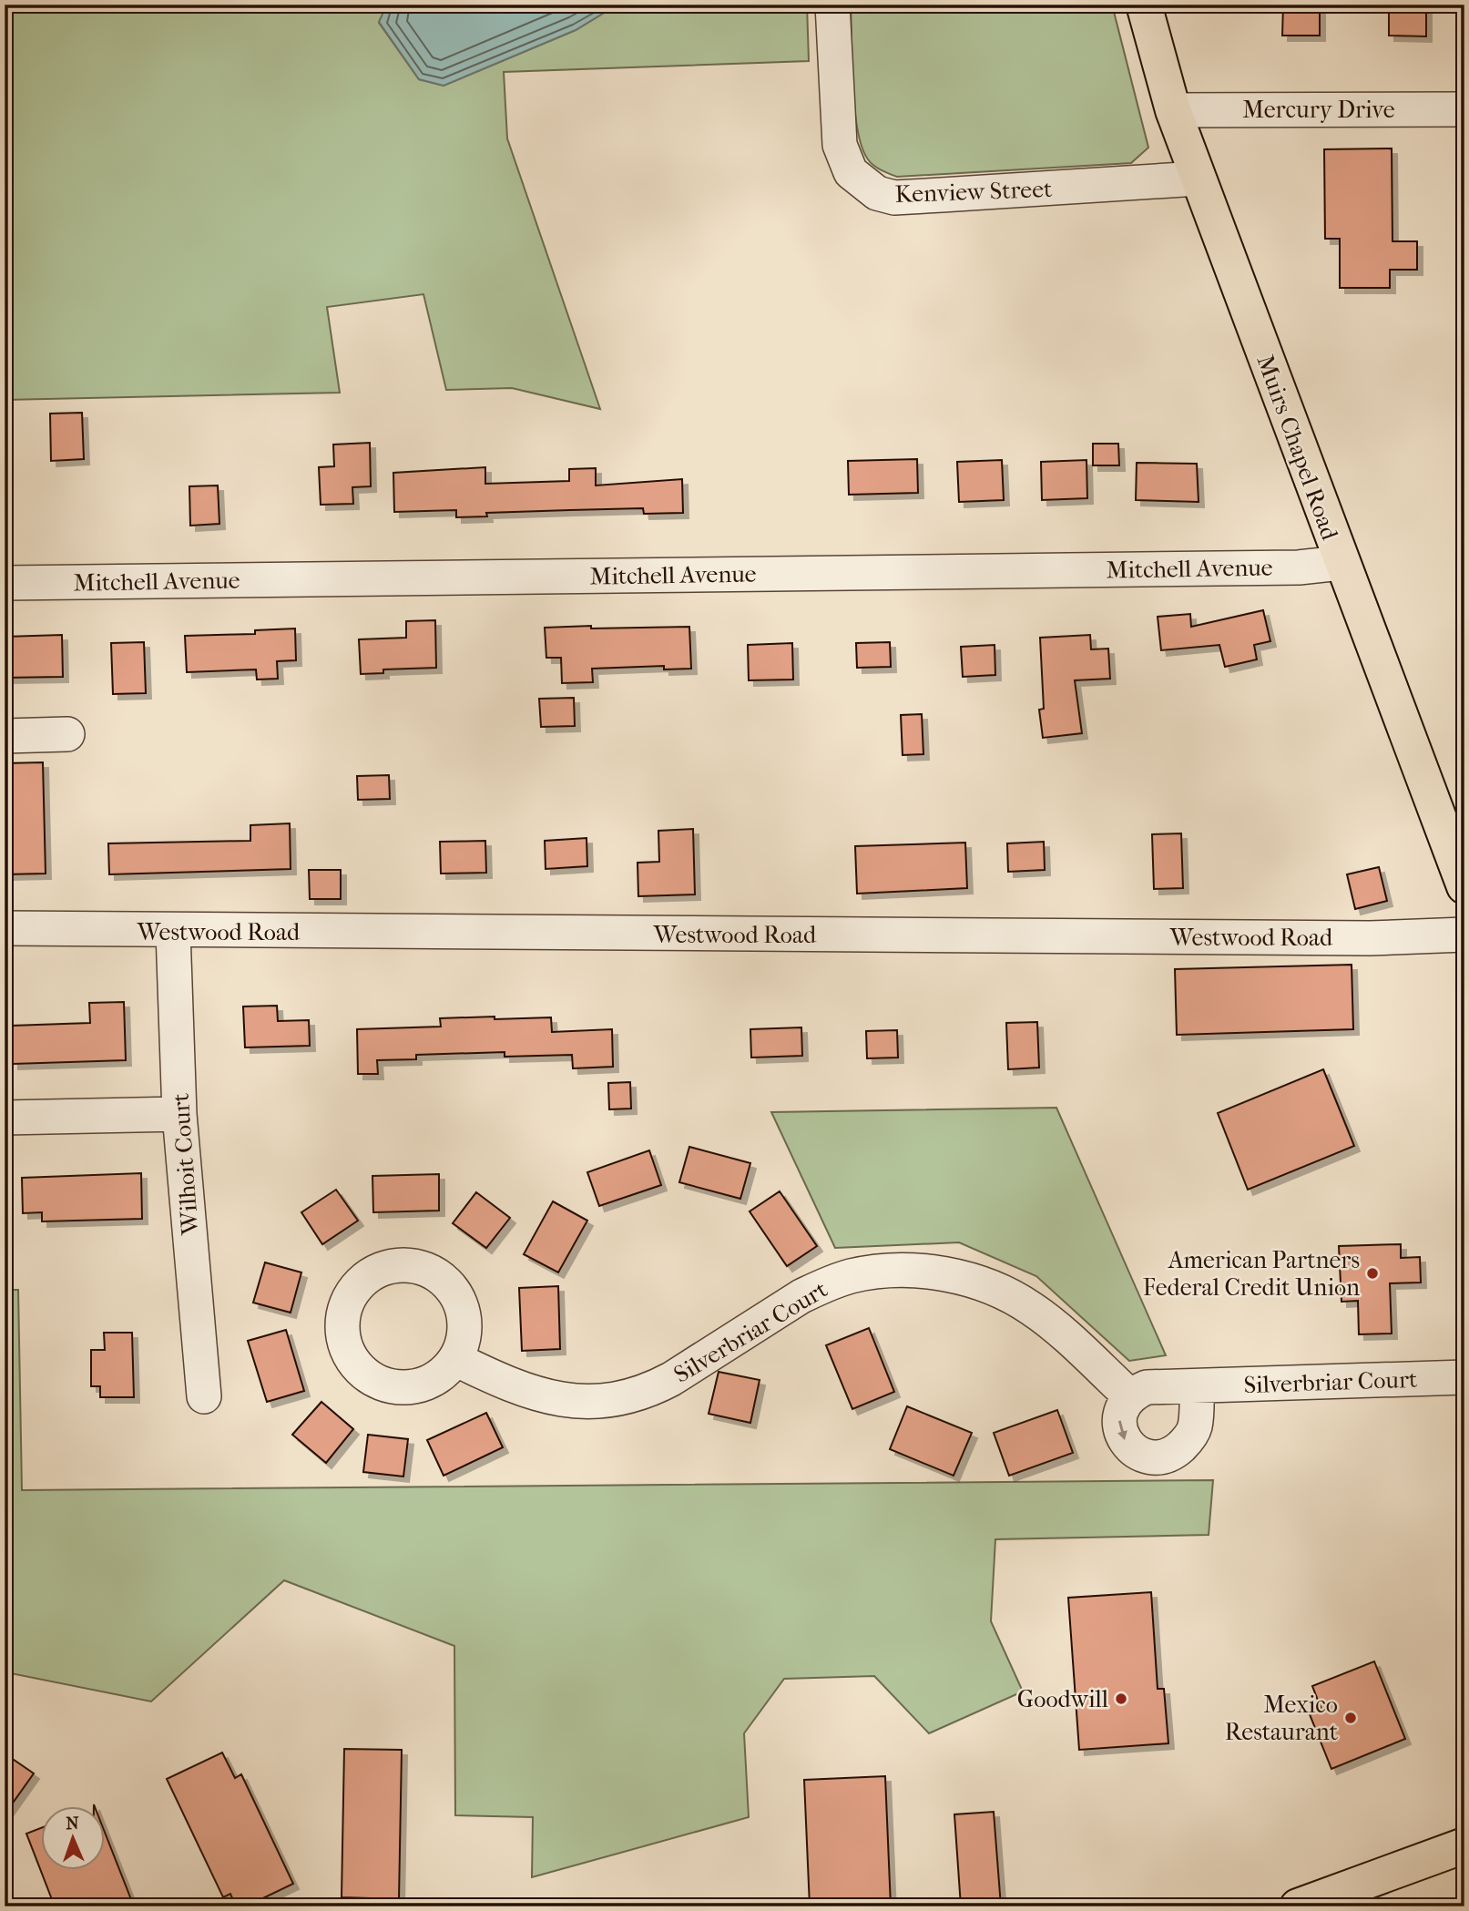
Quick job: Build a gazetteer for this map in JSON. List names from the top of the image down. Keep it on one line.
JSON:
{"streets":{"main road":["Muirs Chapel Road"],"street":["Mercury Drive","Kenview Street","Mitchell Avenue","Westwood Road","Wilhoit Court","Silverbriar Court"]},"crossings":[["Mercury Drive","Muirs Chapel Road"],["Kenview Street","Muirs Chapel Road"],["Muirs Chapel Road","Mitchell Avenue"],["Westwood Road","Wilhoit Court"]],"places":["American Partners Federal Credit Union","Goodwill","Mexico Restaurant"],"north":"top"}
